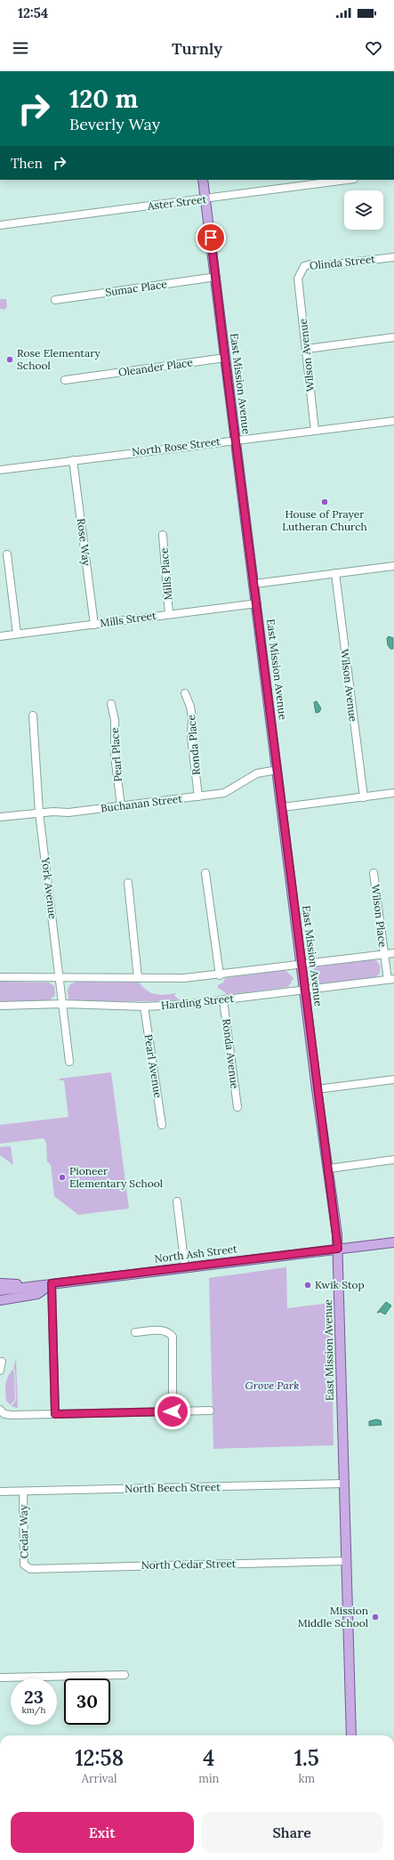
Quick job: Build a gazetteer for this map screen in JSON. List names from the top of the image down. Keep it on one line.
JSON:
{"streets":{"main road":["East Mission Avenue","North Ash Street"],"street":["Aster Street","Olinda Street","Sumac Place","Wilson Avenue","Oleander Place","North Rose Street","Rose Way","Mills Place","Mills Street","Ronda Place","Pearl Place","Buchanan Street","York Avenue","Wilson Place","Harding Street","Ronda Avenue","Pearl Avenue","North Beech Street","Cedar Way","North Cedar Street"]},"crossings":[["Aster Street","East Mission Avenue"],["Olinda Street","Wilson Avenue"],["Sumac Place","East Mission Avenue"],["Wilson Avenue","North Rose Street"],["Oleander Place","East Mission Avenue"],["East Mission Avenue","North Rose Street"],["East Mission Avenue","Mills Street"],["East Mission Avenue","Buchanan Street"],["East Mission Avenue","Harding Street"],["East Mission Avenue","North Ash Street"],["East Mission Avenue","North Beech Street"],["East Mission Avenue","North Cedar Street"],["North Rose Street","Rose Way"],["Rose Way","Mills Street"],["Mills Place","Mills Street"],["Ronda Place","Buchanan Street"],["Pearl Place","Buchanan Street"],["Buchanan Street","York Avenue"],["York Avenue","Harding Street"],["Wilson Place","Harding Street"],["Harding Street","Ronda Avenue"],["Harding Street","Pearl Avenue"],["North Beech Street","Cedar Way"],["Cedar Way","North Cedar Street"]],"parks":["Grove Park"],"places":["Rose Elementary School","House of Prayer Lutheran Church","Pioneer Elementary School","Kwik Stop","Mission Middle School"],"page":{"status":"12:54","header":"Turnly","turn":["120 m","Beverly Way"],"then":"Then","speed":"23 km/h","limit":"30","eta":["12:58","Arrival","4","min","1.5","km"],"buttons":["Exit","Share"]}}
